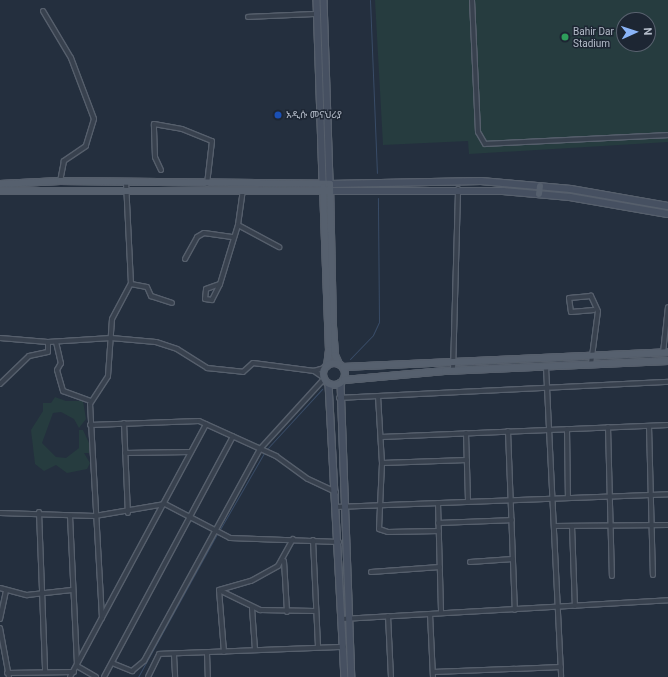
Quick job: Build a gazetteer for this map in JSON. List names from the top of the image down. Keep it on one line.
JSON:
{"places":["Bahir Dar Stadium","አዲሱ መናህሪያ"],"north":"right"}
